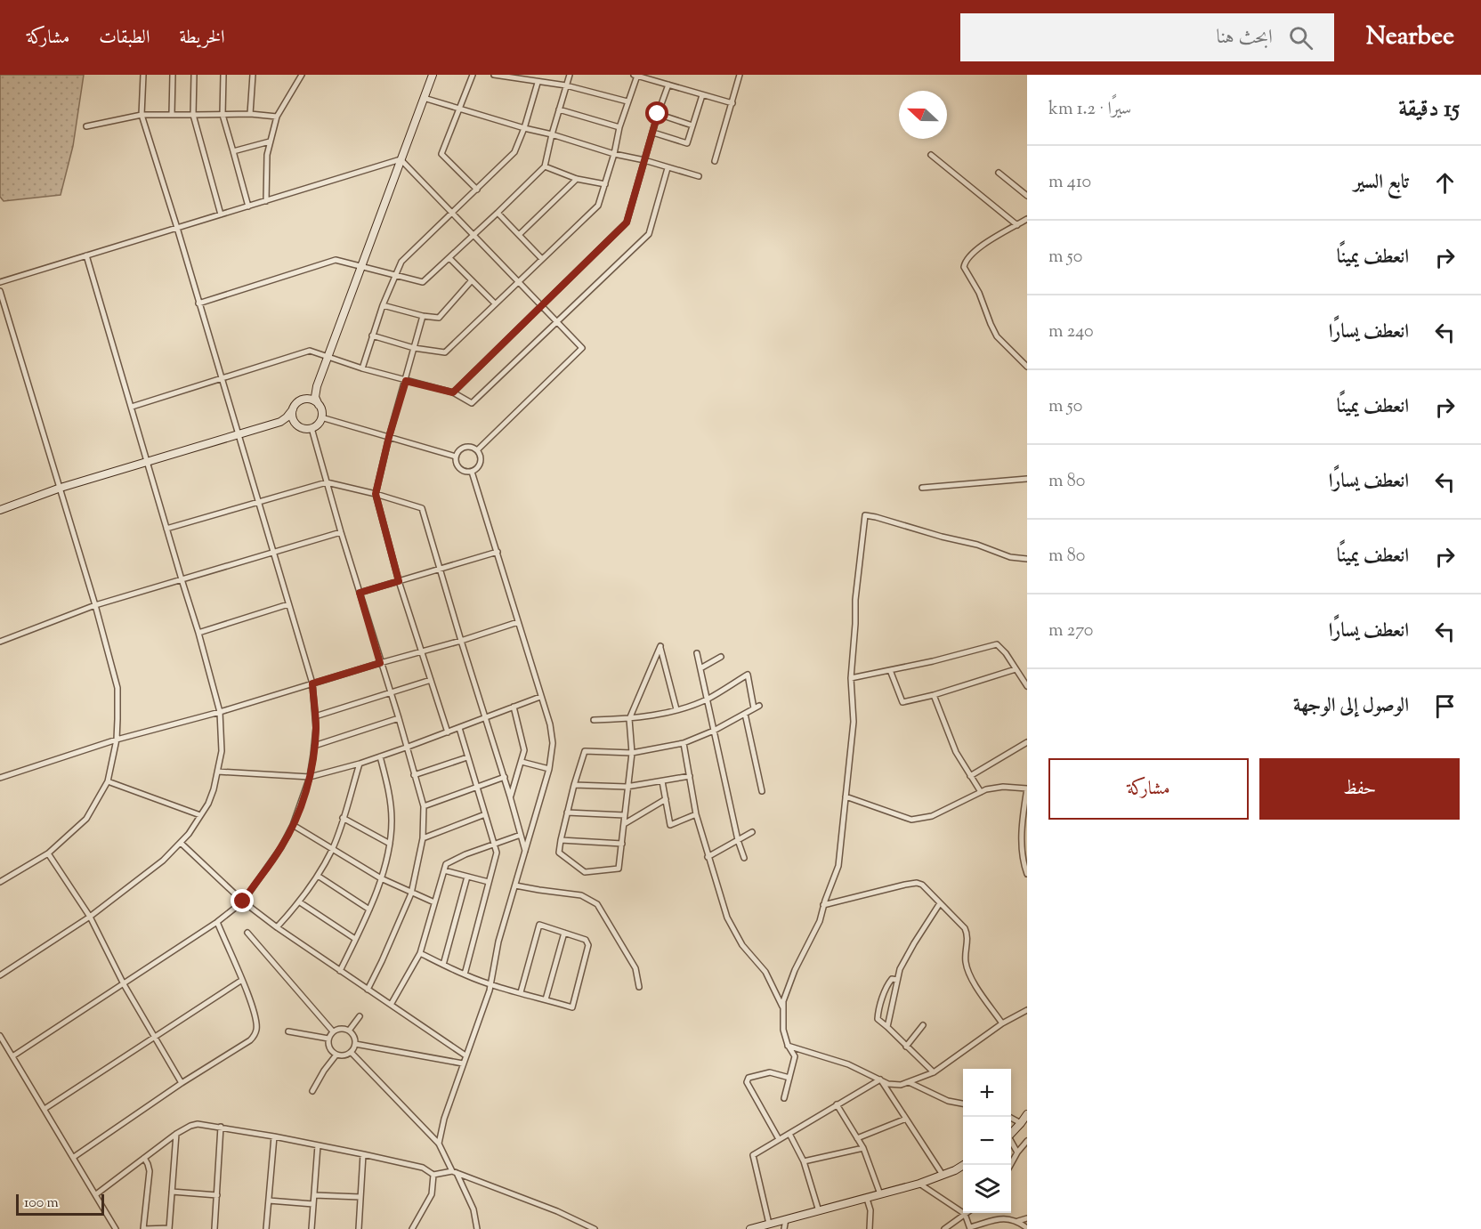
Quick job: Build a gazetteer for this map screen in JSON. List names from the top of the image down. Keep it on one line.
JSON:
{"scale_bar":"100 m","north":"left","page":{"header":"Nearbee","search":"ابحث هنا","nav":["الخريطة","الطبقات","مشاركة"],"heading":["15 دقيقة","سيرًا · 1.2 km"],"list":[["تابع السير","410 m"],["انعطف يمينًا","50 m"],["انعطف يسارًا","240 m"],["انعطف يمينًا","50 m"],["انعطف يسارًا","80 m"],["انعطف يمينًا","80 m"],["انعطف يسارًا","270 m"],"الوصول إلى الوجهة"],"buttons":["حفظ","مشاركة"],"map_buttons":["+","−"],"scale":"100 m"}}
